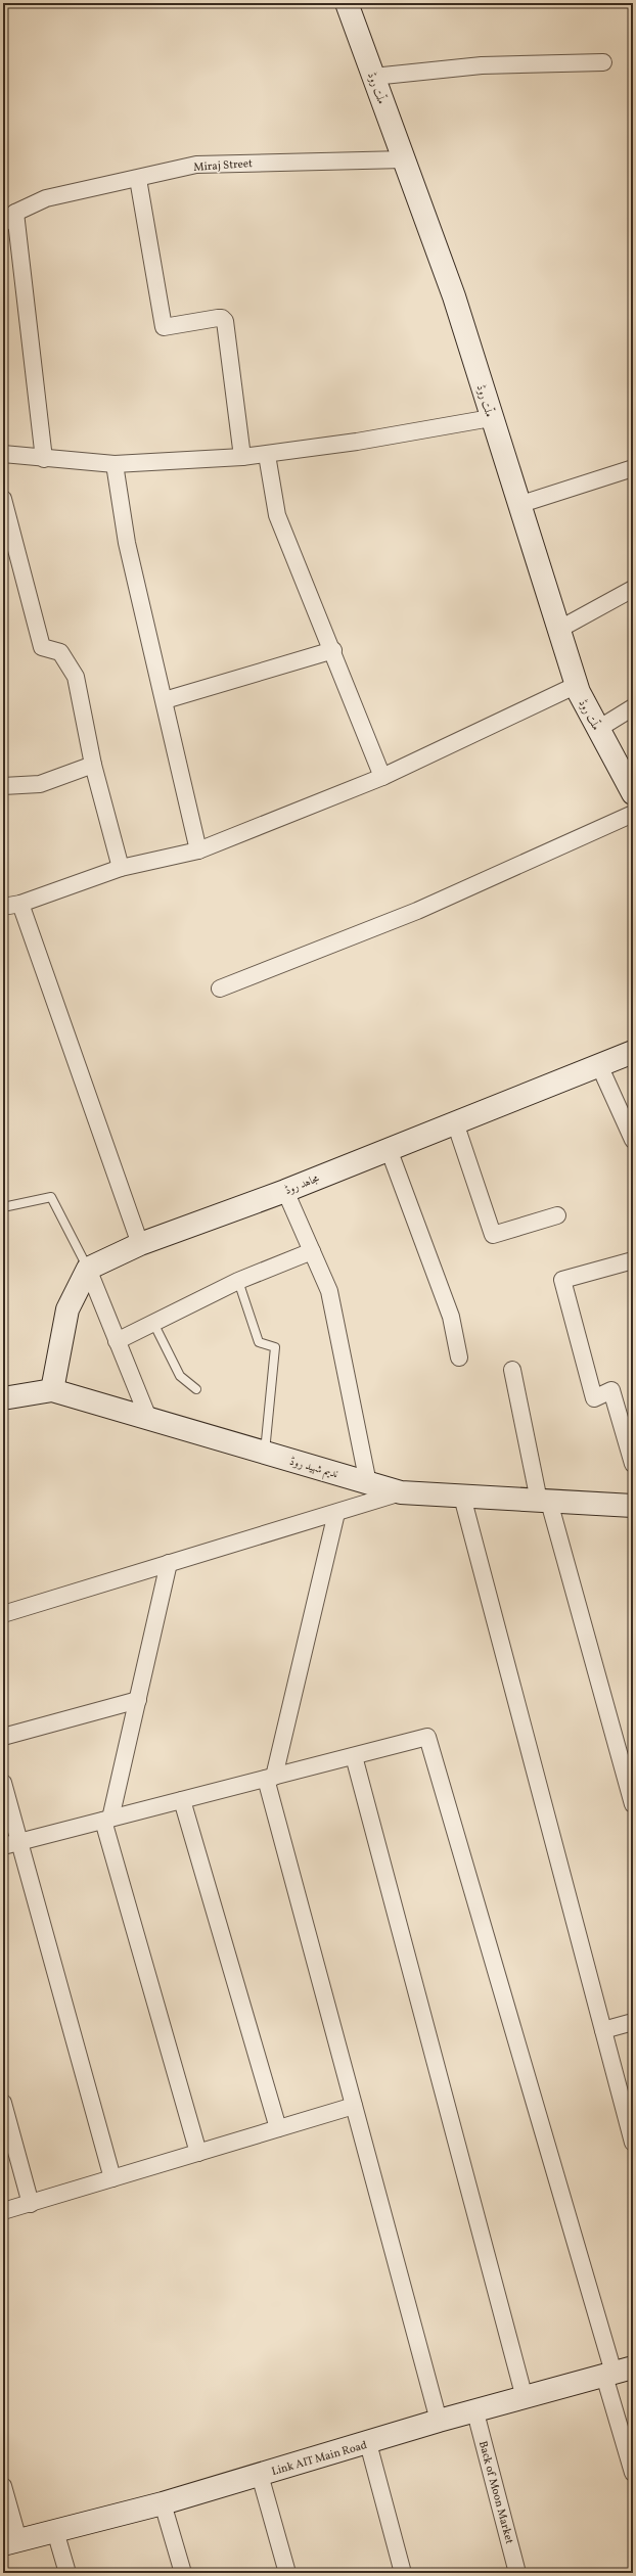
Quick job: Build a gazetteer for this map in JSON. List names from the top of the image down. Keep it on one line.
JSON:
{"streets":{"street":["ملّت روڈ","Miraj Street","مجاہد روڈ","ندیم شہید روڈ","Link AIT Main Road","Back of Moon Market"]},"crossings":[["ملّت روڈ","Miraj Street"],["Link AIT Main Road","Back of Moon Market"]]}
